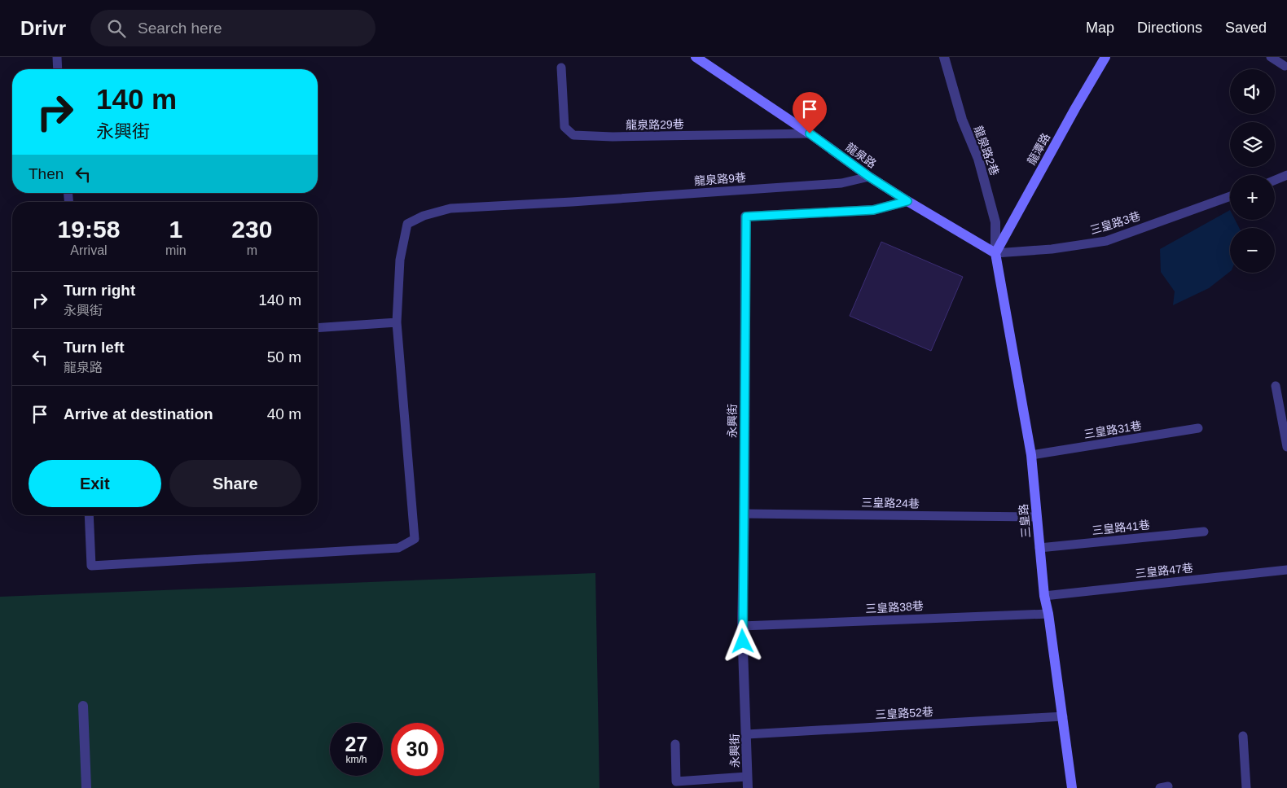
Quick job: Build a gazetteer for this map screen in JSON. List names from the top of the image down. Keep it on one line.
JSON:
{"streets":{"street":["龍潭路","龍泉路2巷","龍泉路","永興街","三皇路"],"lane":["龍泉路29巷","龍泉路9巷","三皇路3巷","三皇路31巷","三皇路24巷","三皇路41巷","三皇路47巷","三皇路38巷","三皇路52巷"]},"crossings":[["龍泉路29巷","龍泉路"],["龍潭路","龍泉路2巷"],["龍潭路","龍泉路"],["龍潭路","三皇路3巷"],["龍潭路","三皇路"],["龍泉路2巷","龍泉路"],["龍泉路2巷","三皇路3巷"],["龍泉路2巷","三皇路"],["龍泉路","龍泉路9巷"],["龍泉路","三皇路3巷"],["龍泉路","永興街"],["龍泉路","三皇路"],["三皇路3巷","三皇路"],["永興街","三皇路24巷"],["永興街","三皇路38巷"],["永興街","三皇路52巷"],["三皇路31巷","三皇路"],["三皇路24巷","三皇路"],["三皇路","三皇路41巷"],["三皇路","三皇路47巷"],["三皇路","三皇路38巷"],["三皇路","三皇路52巷"]],"page":{"header":"Drivr","search":"Search here","nav":["Map","Directions","Saved"],"map_buttons":["+","−"],"turn":["140 m","永興街"],"then":"Then","eta":["19:58","Arrival","1","min","230","m"],"list":[{"name":"Turn right","note":"永興街","value":"140 m"},{"name":"Turn left","note":"龍泉路","value":"50 m"},{"name":"Arrive at destination","value":"40 m"}],"buttons":["Exit","Share"],"speed":"27 km/h","limit":"30"}}
